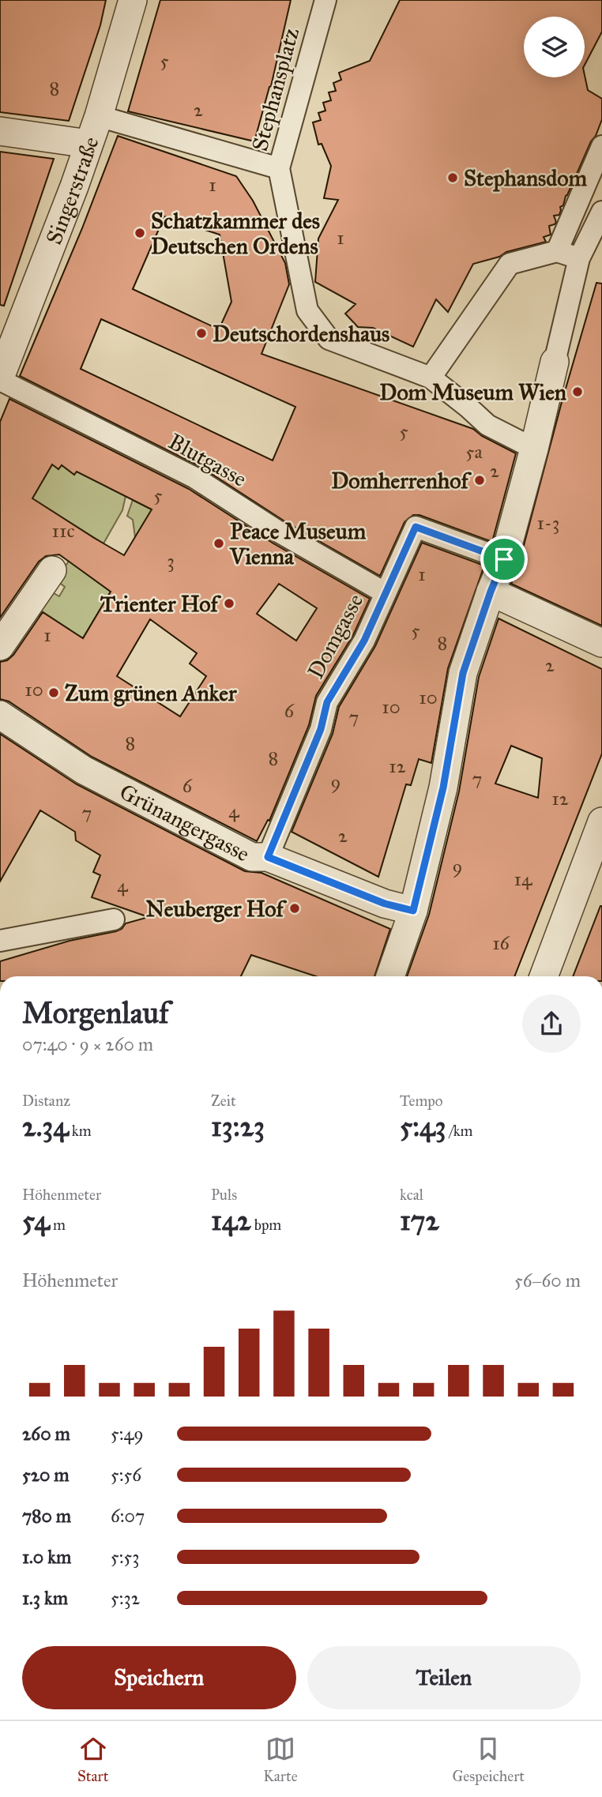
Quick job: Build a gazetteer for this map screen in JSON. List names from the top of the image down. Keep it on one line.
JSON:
{"streets":{"street":["Stephansplatz","Singerstraße","Blutgasse","Domgasse","Grünangergasse"]},"crossings":[["Singerstraße","Blutgasse"],["Blutgasse","Domgasse"],["Domgasse","Grünangergasse"]],"places":["Stephansdom","Schatzkammer des Deutschen Ordens","Deutschordenshaus","Dom Museum Wien","Domherrenhof","Peace Museum Vienna","Trienter Hof","Zum grünen Anker","Neuberger Hof"],"house_numbers":["5","8","2","1","1","5","5a","2","5","1-3","11c","3","1","5","1","8","2","10","10","10","6","7","8","8","12","7","9","6","12","4","7","2","9","14","4","16"],"page":{"heading":["Morgenlauf","07:40 · 9 × 260 m"],"stats":[["Distanz","2.34 km"],["Zeit","13:23"],["Tempo","5:43 /km"],["Höhenmeter","54 m"],["Puls","142 bpm"],["kcal","172"]],"chart":["Höhenmeter","56–60 m"],"list":[{"name":"260 m","note":"5:49"},{"name":"520 m","note":"5:56"},{"name":"780 m","note":"6:07"},{"name":"1.0 km","note":"5:53"},{"name":"1.3 km","note":"5:32"}],"buttons":["Speichern","Teilen"],"tabs":["Start","Karte","Gespeichert"]}}
